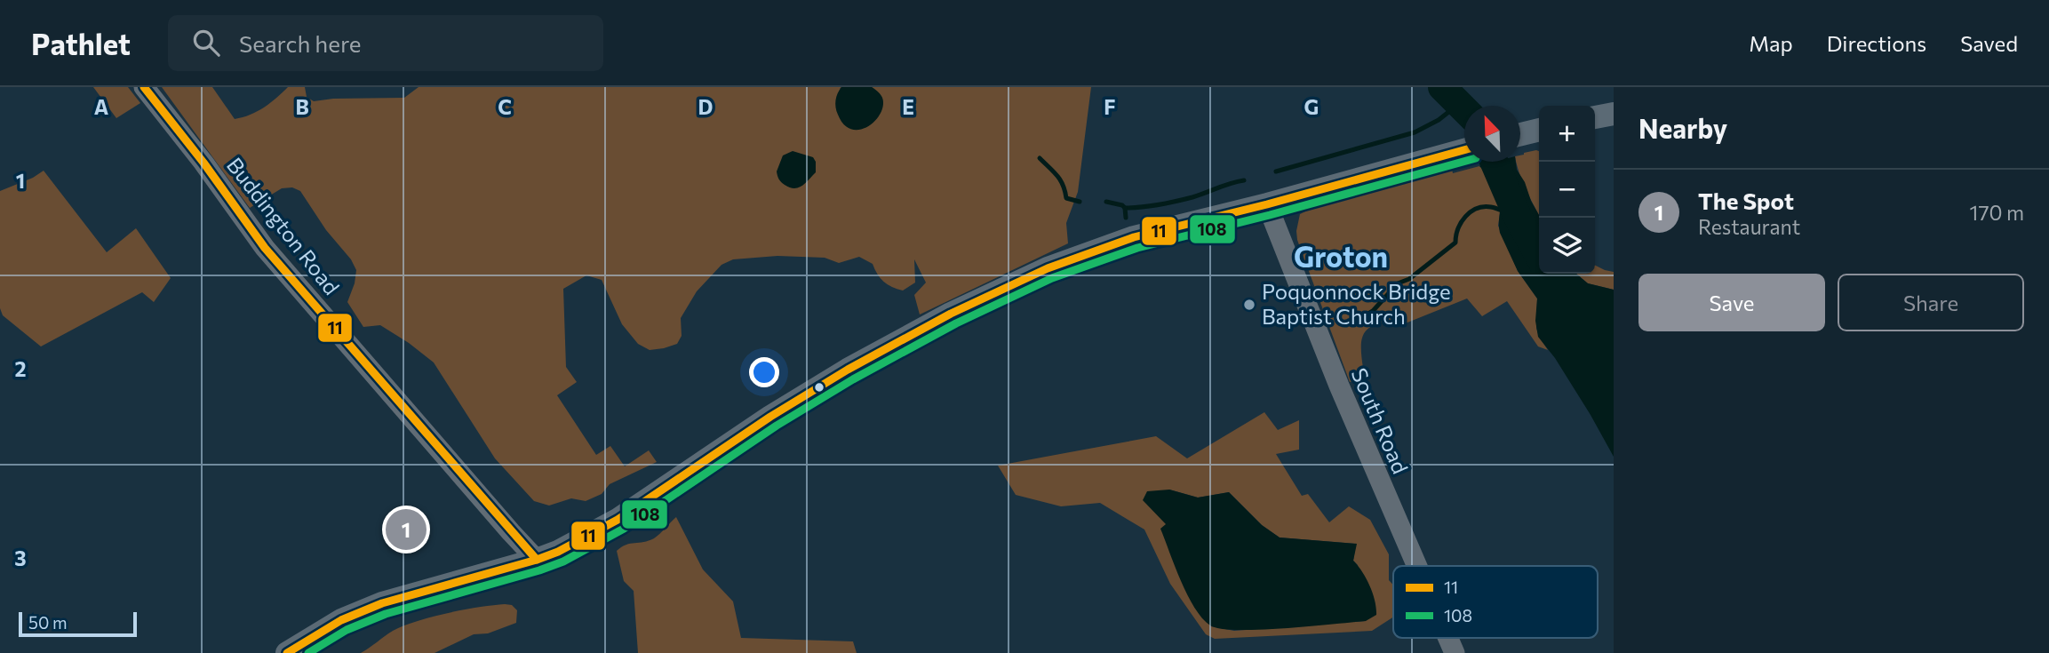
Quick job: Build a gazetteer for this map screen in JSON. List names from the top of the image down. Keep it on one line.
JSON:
{"streets":{"street":["Buddington Road","South Road"]},"districts":["Groton"],"places":["Poquonnock Bridge Baptist Church"],"lines":["transit line 11","transit line 108"],"legend":["11","108"],"scale_bar":"50 m","north":"top left","page":{"header":"Pathlet","search":"Search here","nav":["Map","Directions","Saved"],"heading":"Nearby","map_buttons":["+","−"],"list":[{"mark":"1","name":"The Spot","note":"Restaurant","value":"170 m"}],"buttons":["Save","Share"],"pins":"1","scale":"50 m"},"grid":{"columns":["A","B","C","D","E","F","G"],"rows":["1","2","3"]}}
